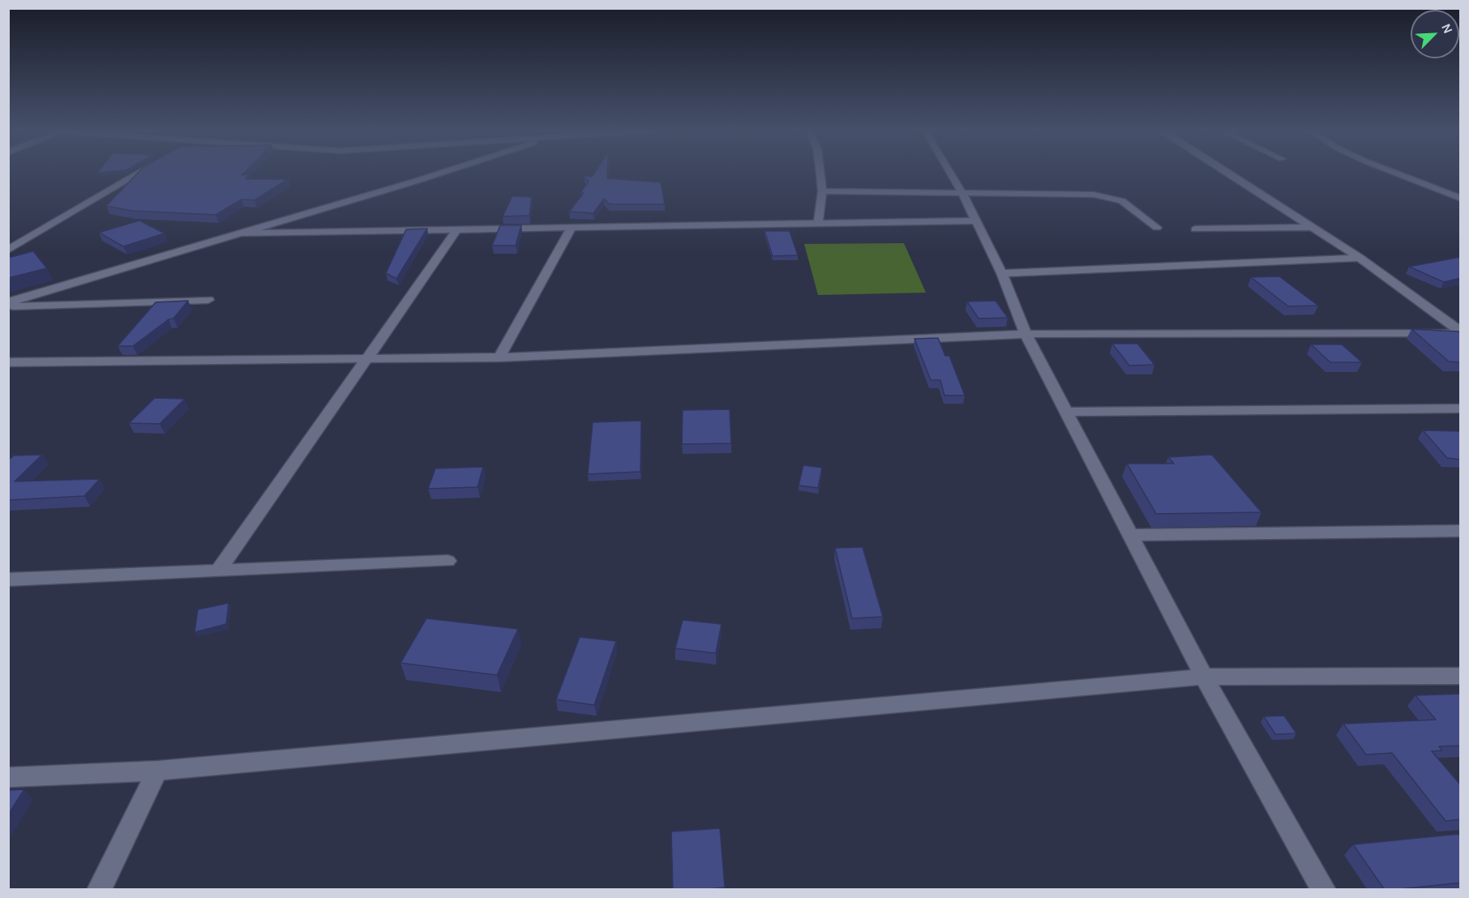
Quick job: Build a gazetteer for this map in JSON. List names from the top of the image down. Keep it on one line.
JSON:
{"north":"top right"}
